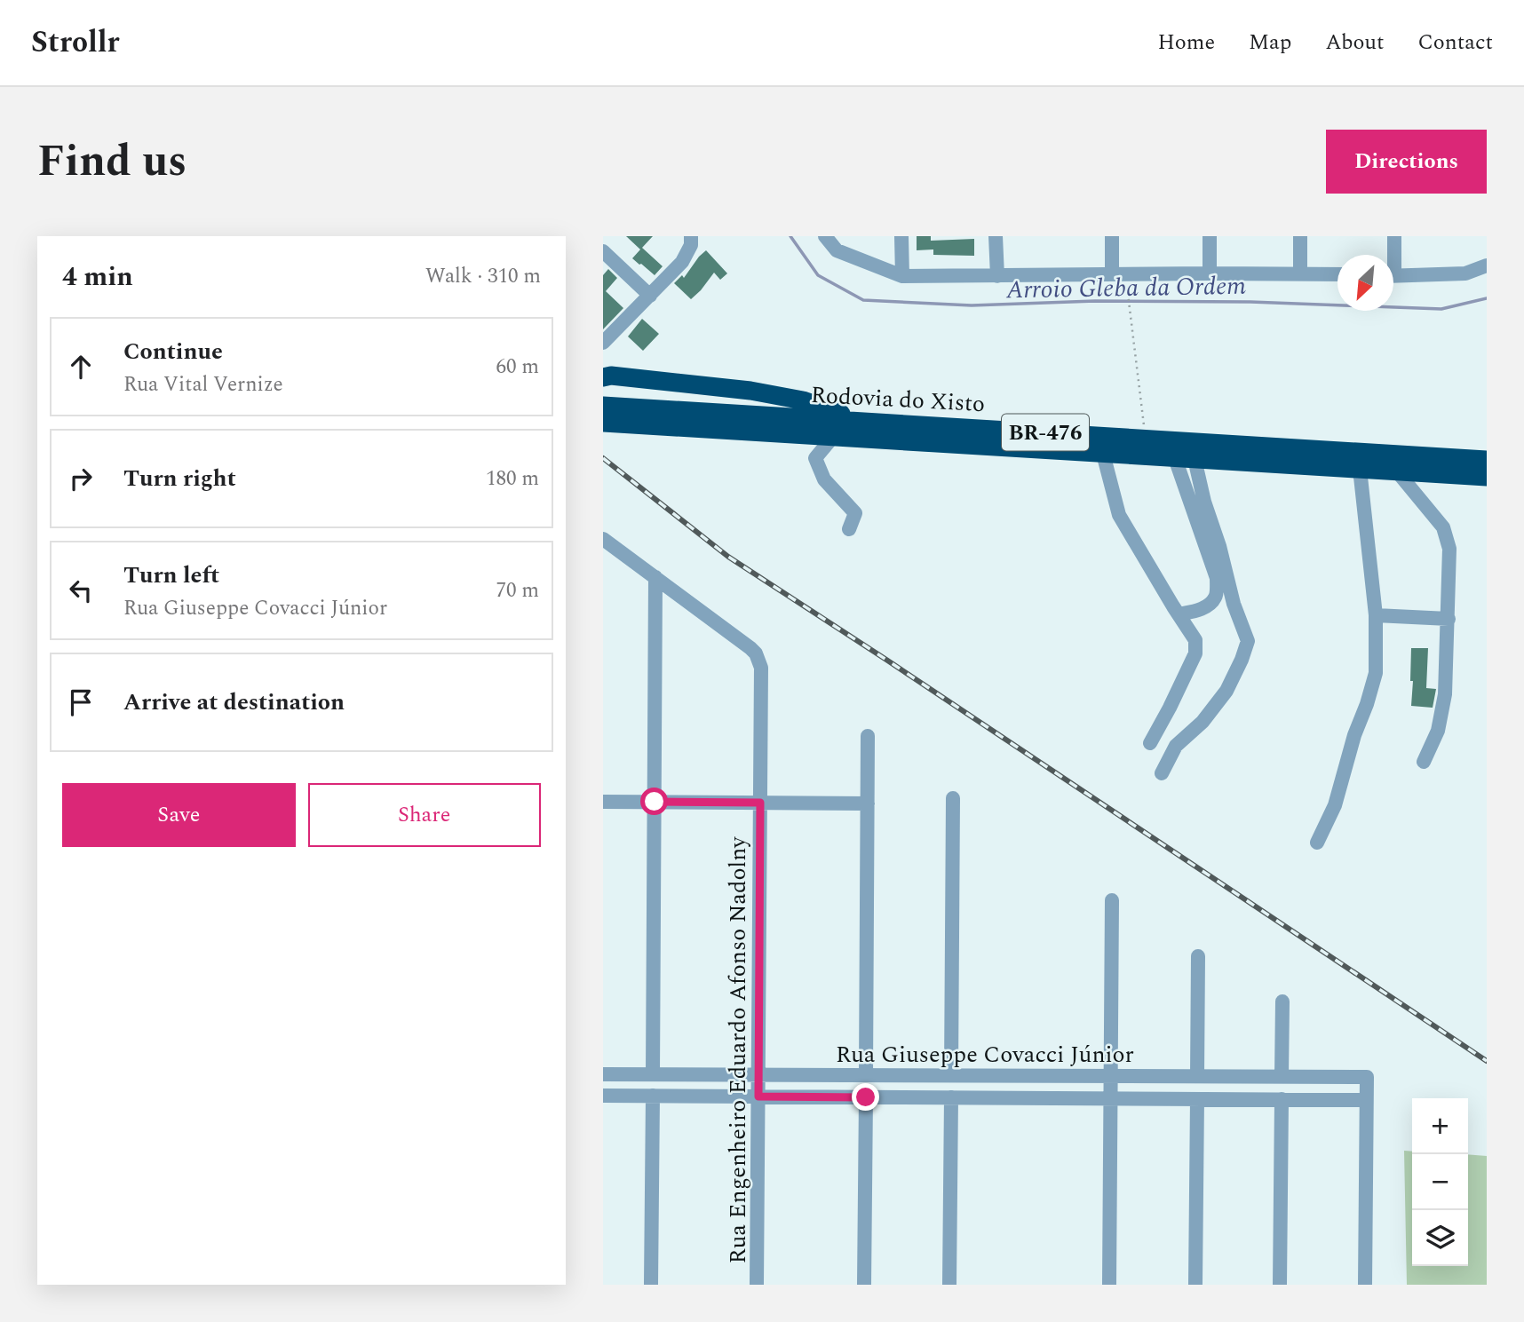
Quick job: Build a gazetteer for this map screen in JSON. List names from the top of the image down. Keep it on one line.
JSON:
{"streets":{"highway":["Rodovia do Xisto","BR-476"],"street":["Rua Engenheiro Eduardo Afonso Nadolny","Rua Giuseppe Covacci Júnior"]},"crossings":[["Rua Engenheiro Eduardo Afonso Nadolny","Rua Giuseppe Covacci Júnior"]],"water":["Arroio Gleba da Ordem"],"north":"bottom left","page":{"header":"Strollr","nav":["Home","Map","About","Contact"],"title":"Find us","buttons":["Directions",["Save","Share"]],"heading":["4 min","Walk · 310 m"],"list":[["Continue","Rua Vital Vernize","60 m"],["Turn right","180 m"],["Turn left","Rua Giuseppe Covacci Júnior","70 m"],"Arrive at destination"],"map_buttons":["+","−"]}}
